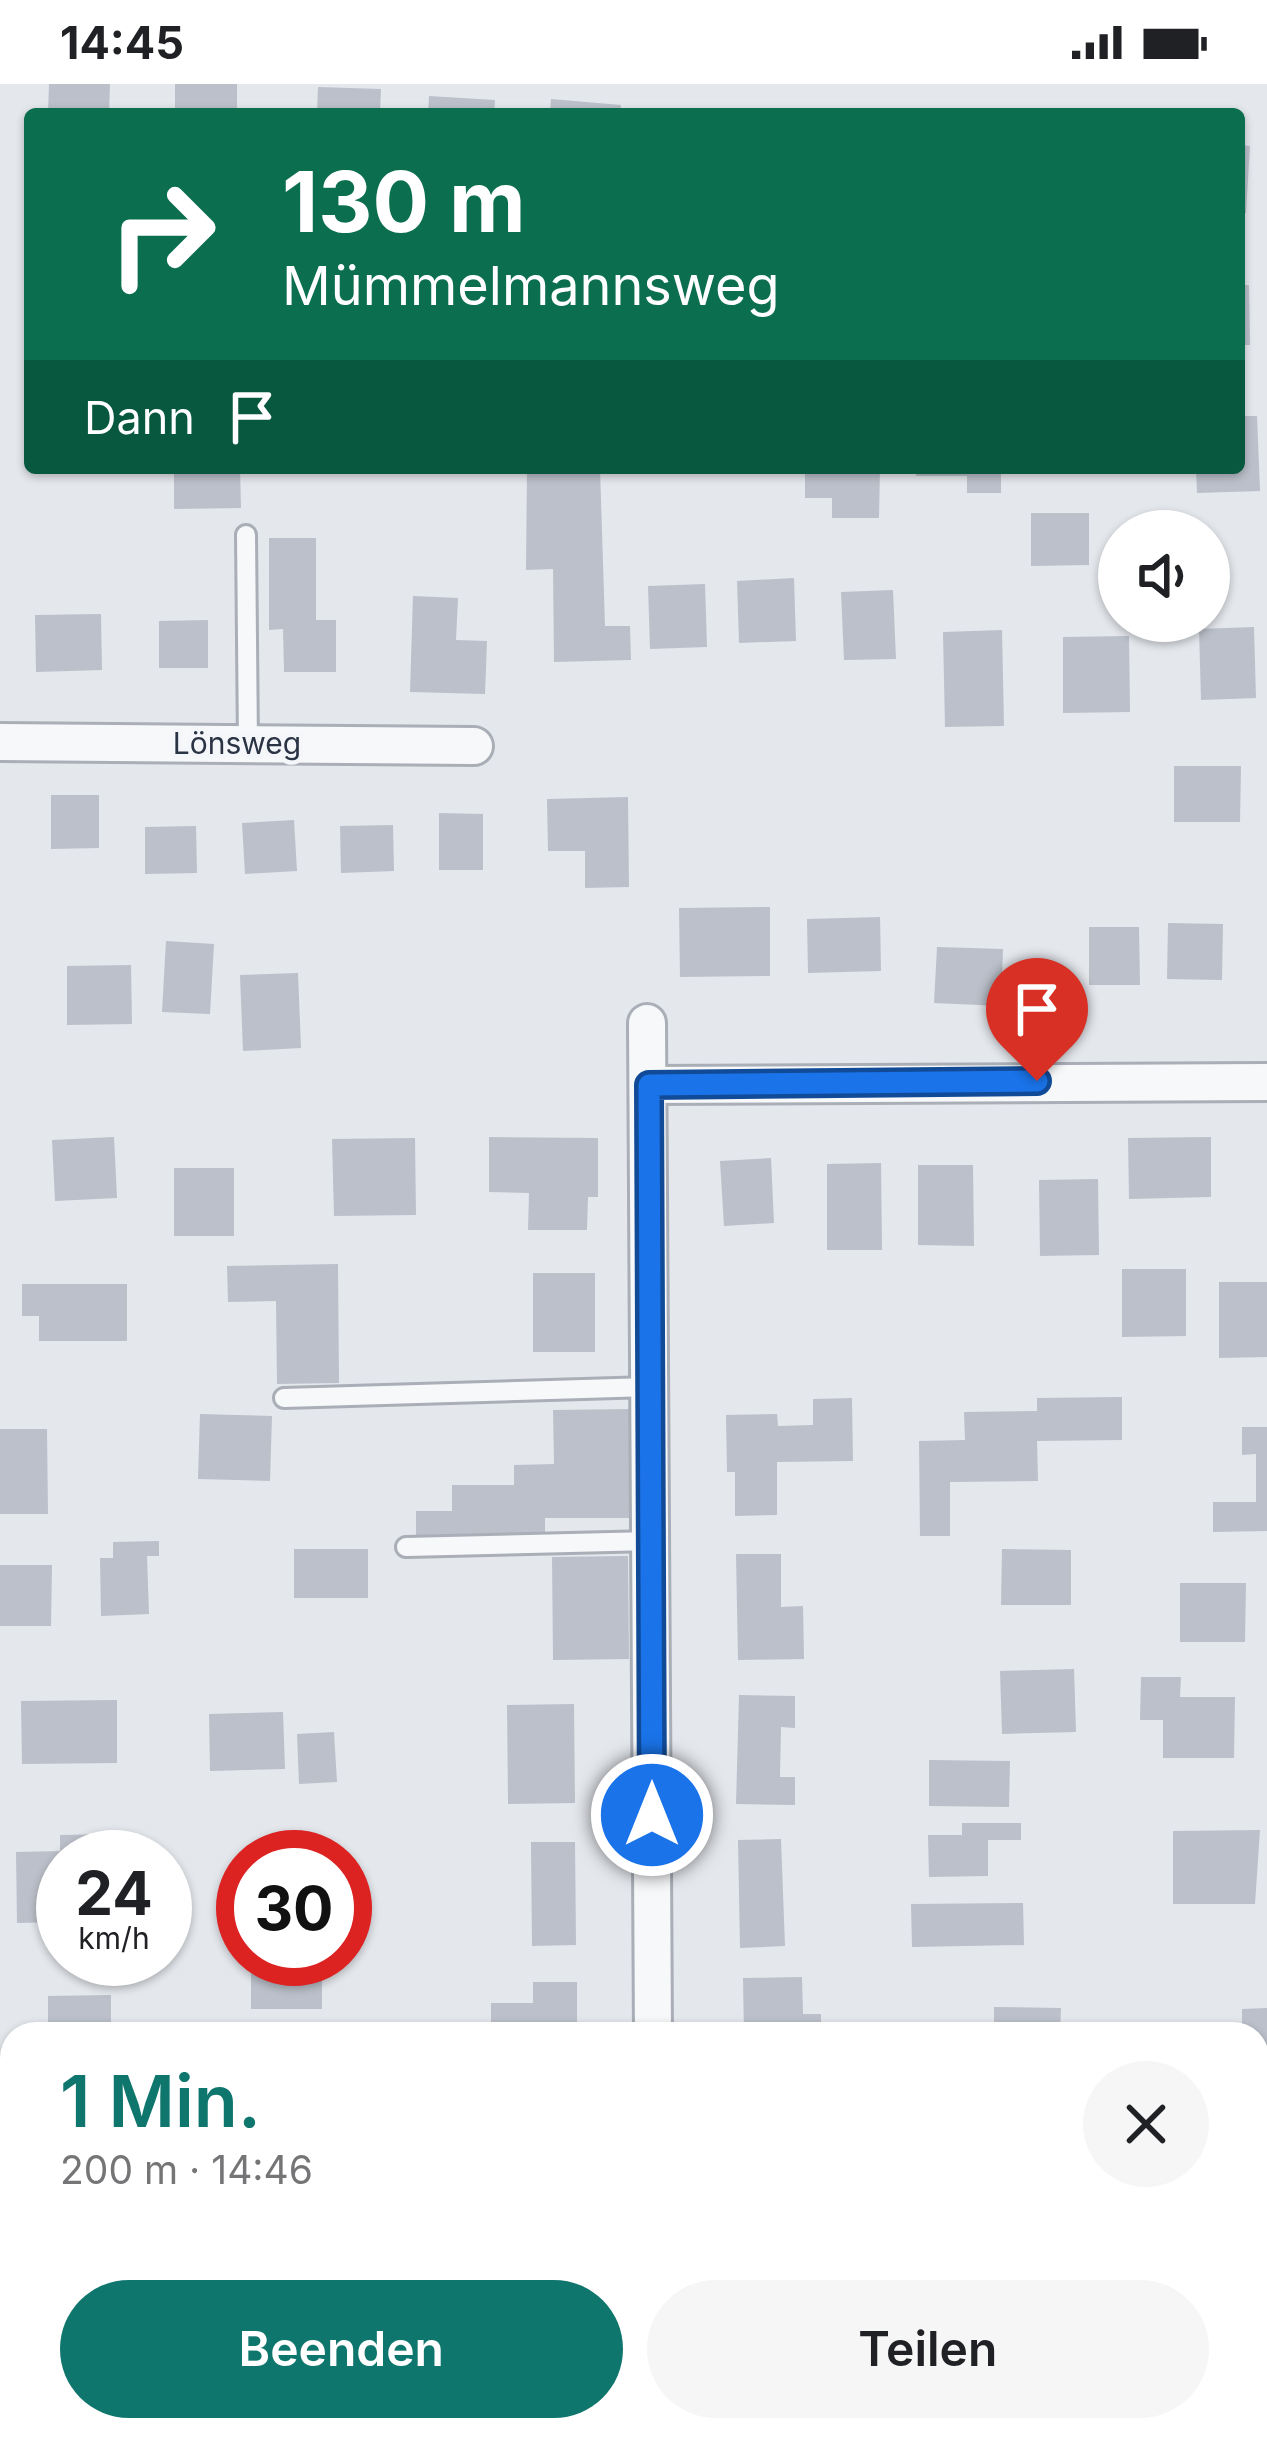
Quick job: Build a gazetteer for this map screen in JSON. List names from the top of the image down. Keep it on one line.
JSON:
{"streets":{"street":["Lönsweg"]},"page":{"status":"14:45","turn":["130 m","Mümmelmannsweg"],"then":"Dann","speed":"24 km/h","limit":"30","heading":["1 Min.","200 m · 14:46"],"buttons":["Beenden","Teilen"]}}
